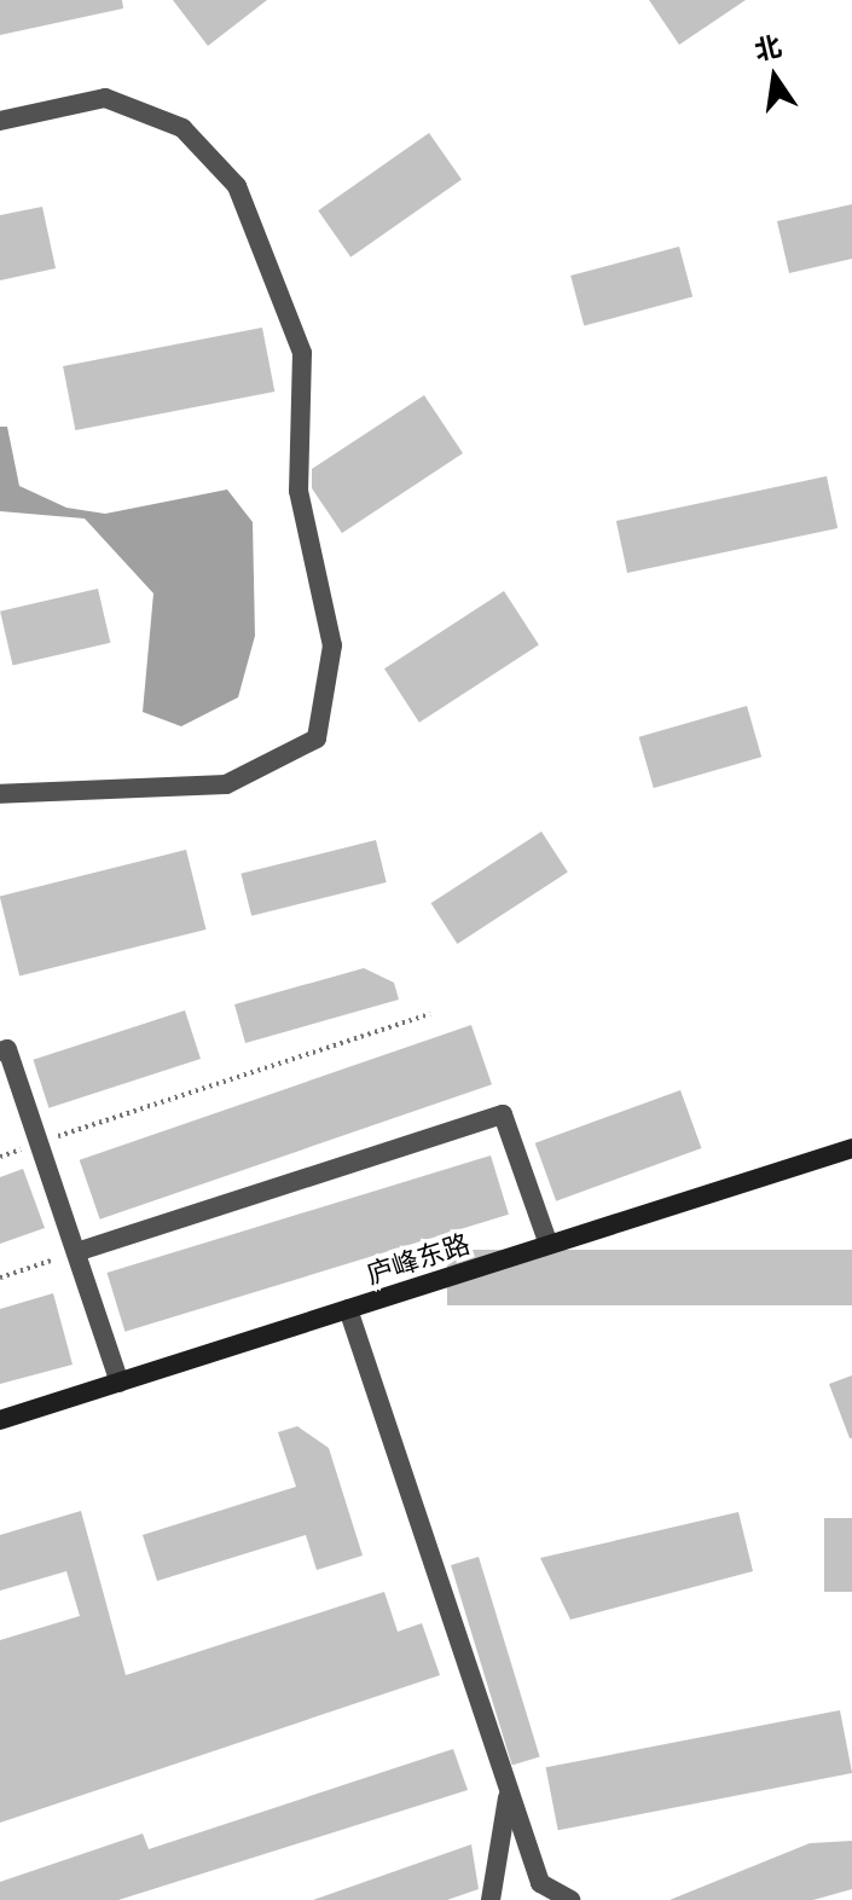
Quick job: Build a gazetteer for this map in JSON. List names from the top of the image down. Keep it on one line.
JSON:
{"streets":{"main road":["庐峰东路"]},"north":"top"}
